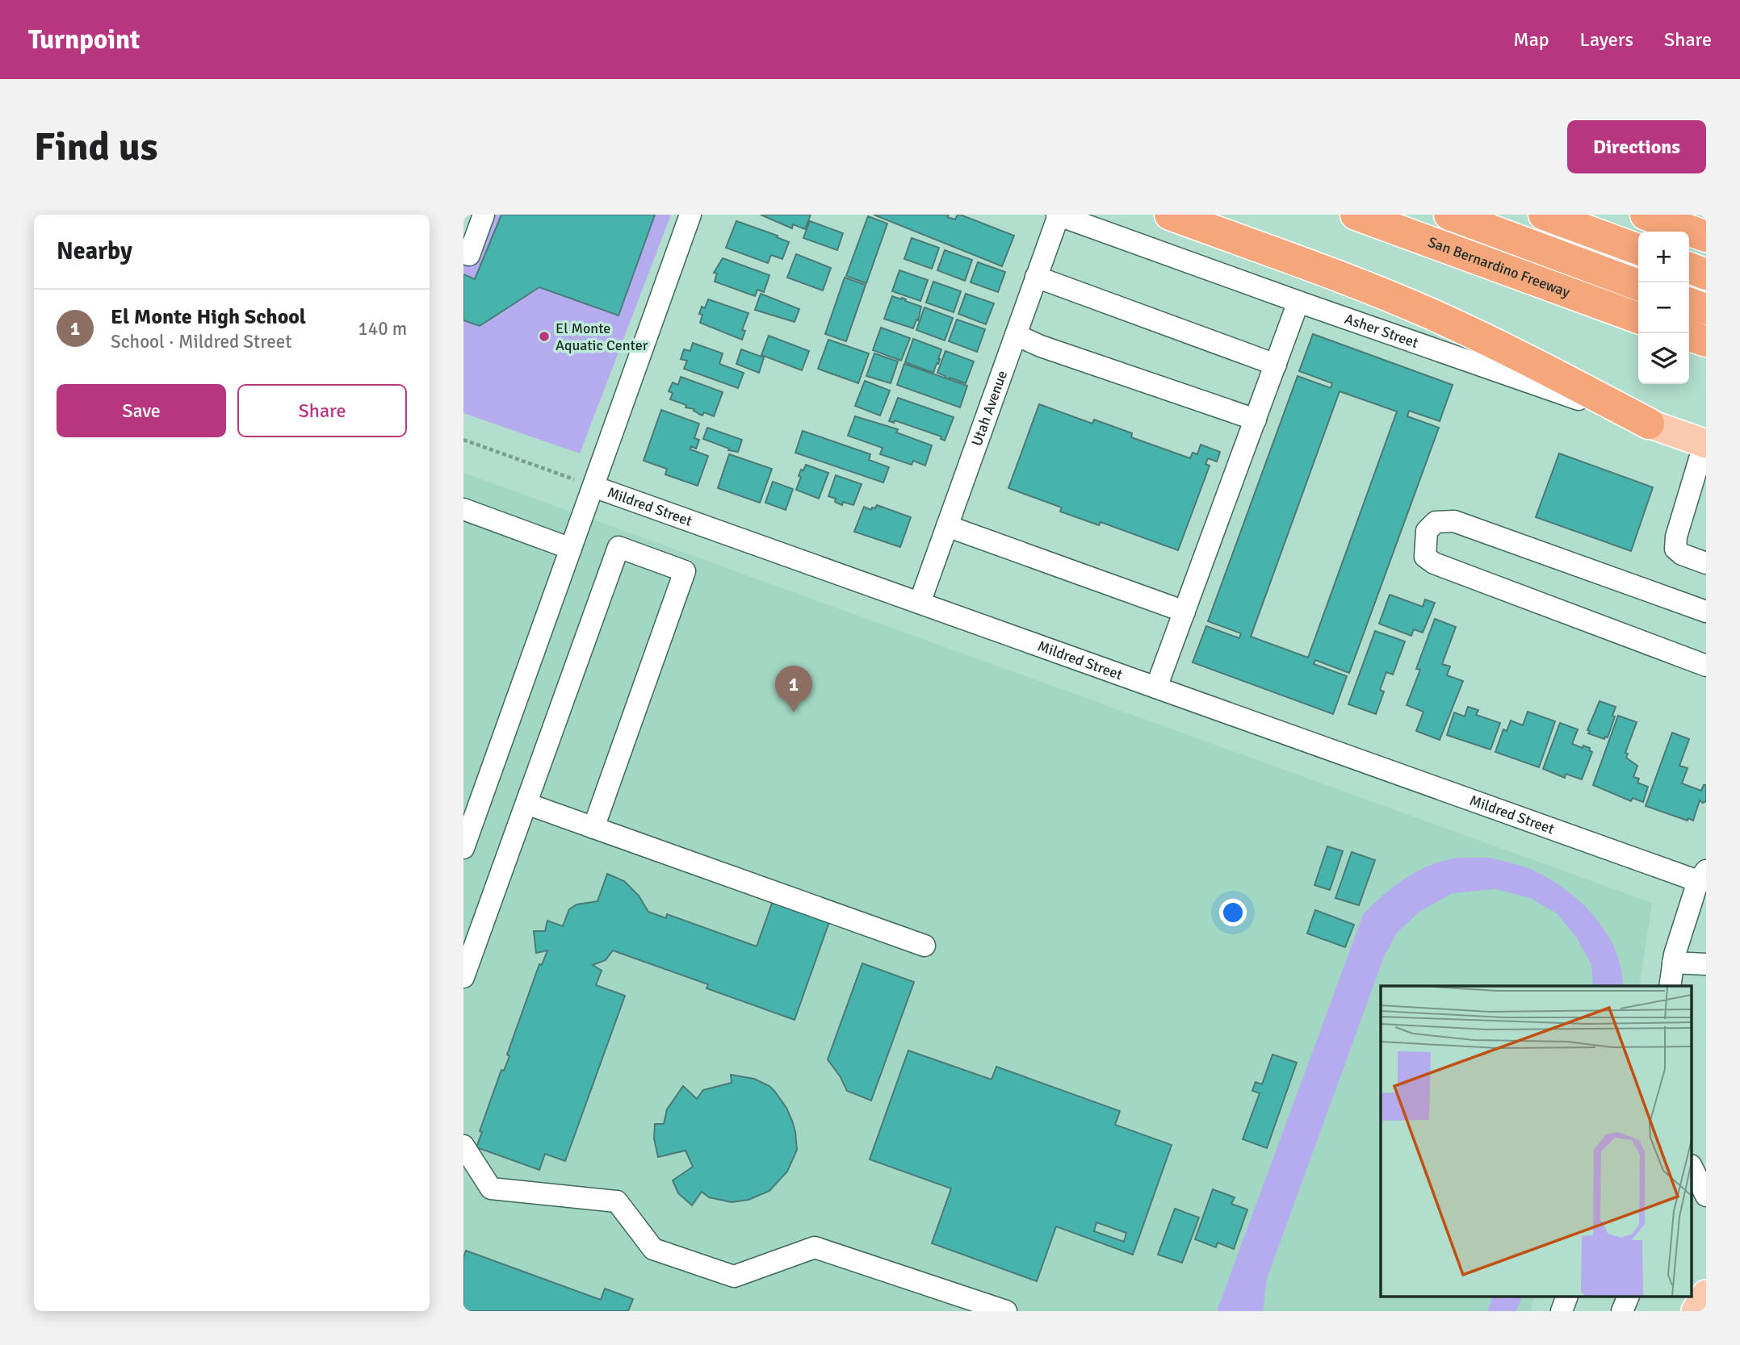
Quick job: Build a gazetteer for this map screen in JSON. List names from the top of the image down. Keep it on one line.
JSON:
{"streets":{"highway":["San Bernardino Freeway"],"main road":["Asher Street"],"street":["Utah Avenue","Mildred Street"]},"crossings":[["Asher Street","Utah Avenue"],["Utah Avenue","Mildred Street"]],"places":["El Monte Aquatic Center"],"page":{"header":"Turnpoint","nav":["Map","Layers","Share"],"buttons":["Directions",["Save","Share"]],"title":"Find us","heading":"Nearby","map_buttons":["+","−"],"list":[{"mark":"1","name":"El Monte High School","note":"School · Mildred Street","value":"140 m"}],"pins":"1"}}
